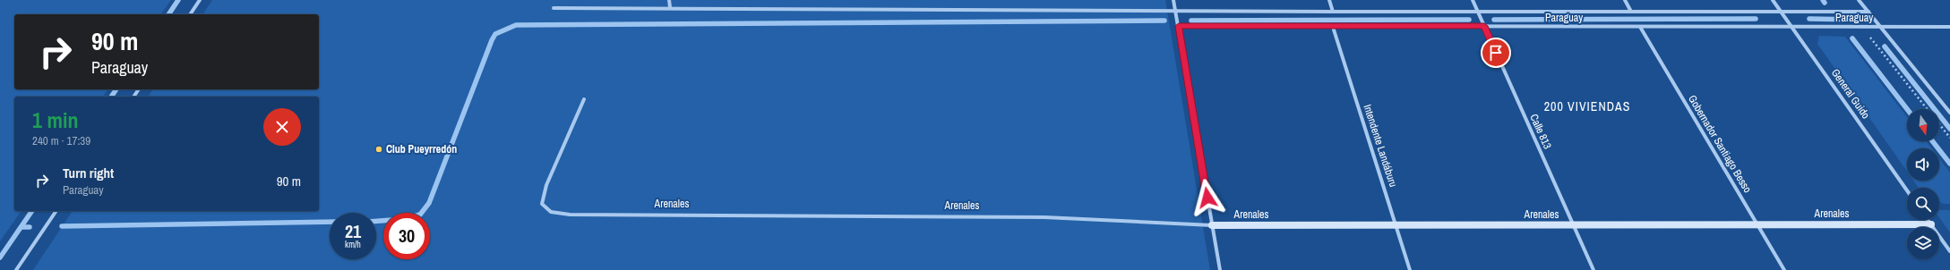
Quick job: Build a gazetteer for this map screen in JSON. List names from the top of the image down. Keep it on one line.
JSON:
{"streets":{"street":["Paraguay","General Guido","Calle 813","Gobernador Santiago Besso","Intendente Landáburu","Arenales"]},"crossings":[["Paraguay","General Guido"],["Paraguay","Calle 813"],["Paraguay","Gobernador Santiago Besso"],["Paraguay","Intendente Landáburu"],["Calle 813","Arenales"],["Gobernador Santiago Besso","Arenales"],["Intendente Landáburu","Arenales"]],"districts":["200 VIVIENDAS"],"places":["Club Pueyrredón"],"north":"bottom","page":{"turn":["90 m","Paraguay"],"heading":["1 min","240 m · 17:39"],"list":[{"name":"Turn right","note":"Paraguay","value":"90 m"}],"speed":"21 km/h","limit":"30"}}
